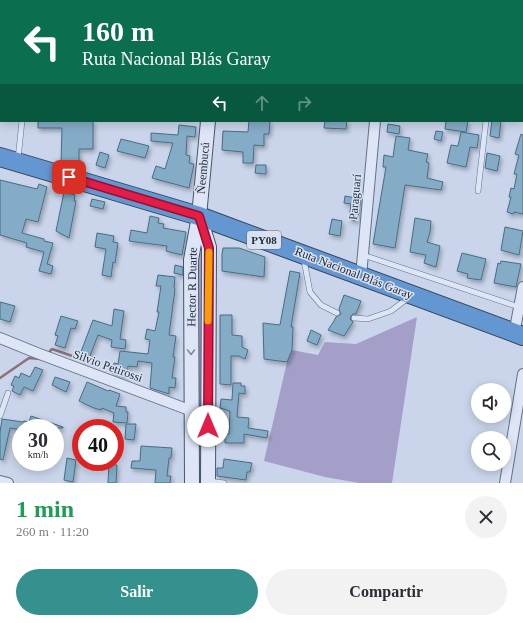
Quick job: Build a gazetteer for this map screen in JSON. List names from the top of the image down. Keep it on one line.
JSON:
{"streets":{"highway":["PY08","Ruta Nacional Blás Garay"],"street":["Ñeembucú","Paraguarí","Hector R Duarte","Silvio Petirossi"]},"crossings":[["Ñeembucú","Ruta Nacional Blás Garay"],["Ñeembucú","Hector R Duarte"],["Paraguarí","Ruta Nacional Blás Garay"],["Ruta Nacional Blás Garay","Hector R Duarte"],["Hector R Duarte","Silvio Petirossi"]],"page":{"turn":["160 m","Ruta Nacional Blás Garay"],"speed":"30 km/h","limit":"40","heading":["1 min","260 m · 11:20"],"buttons":["Salir","Compartir"]}}
